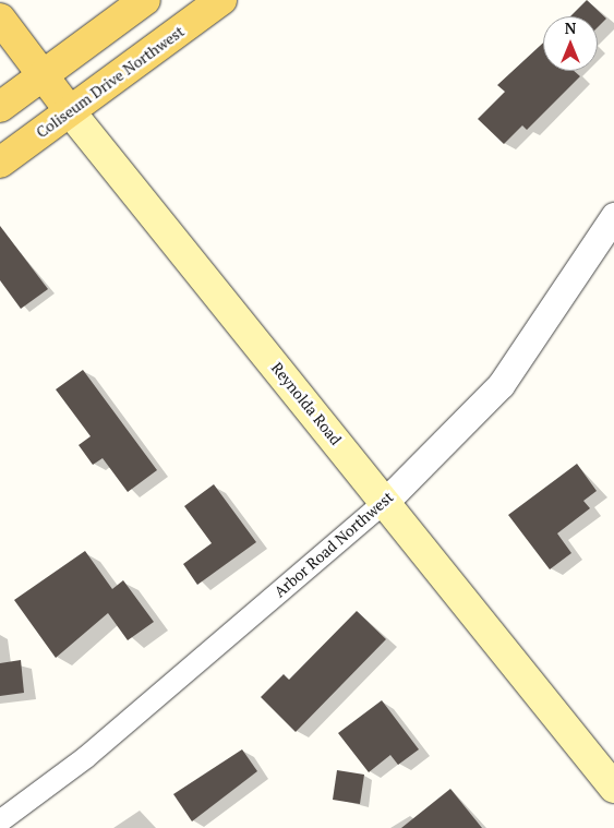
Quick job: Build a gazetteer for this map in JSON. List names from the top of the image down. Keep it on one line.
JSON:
{"streets":{"main road":["Coliseum Drive Northwest","Reynolda Road"],"street":["Arbor Road Northwest"]},"crossings":[["Coliseum Drive Northwest","Reynolda Road"],["Reynolda Road","Arbor Road Northwest"]],"north":"top"}
